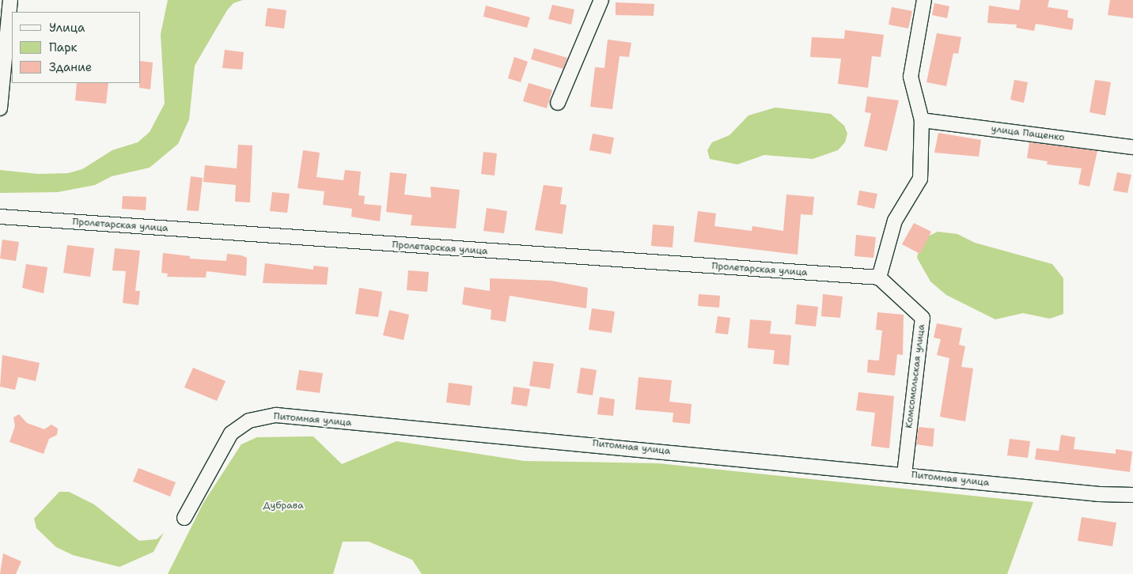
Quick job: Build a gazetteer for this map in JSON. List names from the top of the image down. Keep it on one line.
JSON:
{"streets":{"street":["улица Пащенко","Пролетарская улица","Комсомольская улица","Питомная улица"]},"crossings":[["Пролетарская улица","Комсомольская улица"],["Комсомольская улица","Питомная улица"]],"parks":["Дубрава"],"legend":["Улица","Парк","Здание"]}
